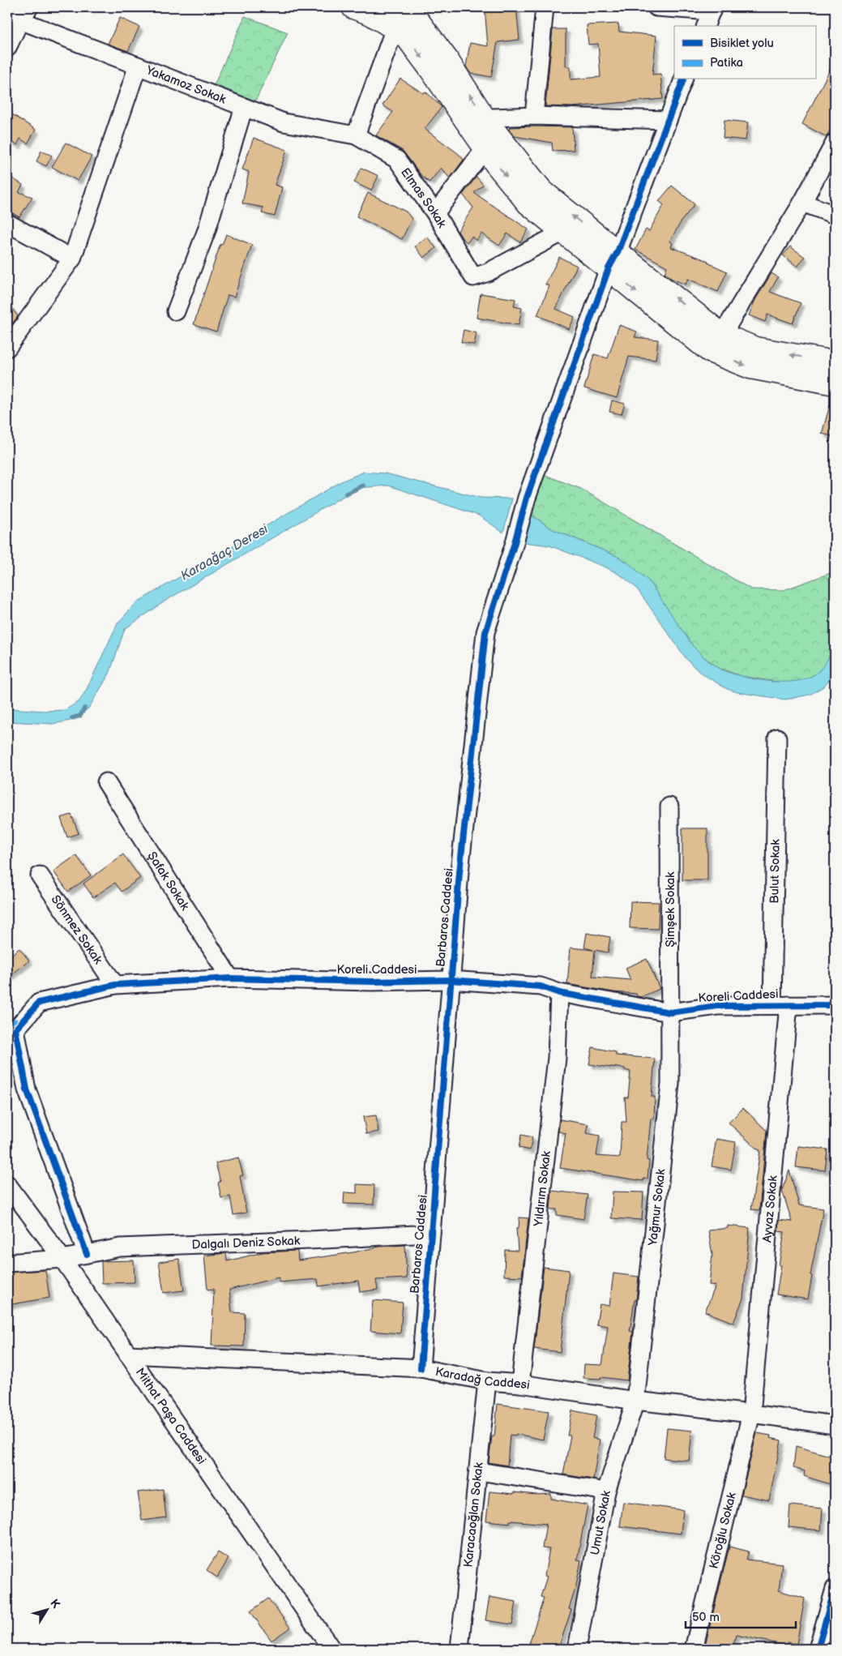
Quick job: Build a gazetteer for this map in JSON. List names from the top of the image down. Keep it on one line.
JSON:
{"streets":{"street":["Yakamoz Sokak","Elmas Sokak","Bulut Sokak","Şafak Sokak","Şimşek Sokak","Barbaros Caddesi","Sönmez Sokak","Koreli Caddesi","Yıldırım Sokak","Yağmur Sokak","Ayvaz Sokak","Dalgalı Deniz Sokak","Karadağ Caddesi","Mithat Paşa Caddesi","Karacaoğlan Sokak","Umut Sokak","Köroğlu Sokak"]},"crossings":[["Yakamoz Sokak","Elmas Sokak"],["Bulut Sokak","Koreli Caddesi"],["Bulut Sokak","Ayvaz Sokak"],["Şafak Sokak","Koreli Caddesi"],["Şimşek Sokak","Koreli Caddesi"],["Şimşek Sokak","Yağmur Sokak"],["Barbaros Caddesi","Koreli Caddesi"],["Barbaros Caddesi","Dalgalı Deniz Sokak"],["Barbaros Caddesi","Karadağ Caddesi"],["Sönmez Sokak","Koreli Caddesi"],["Koreli Caddesi","Yıldırım Sokak"],["Koreli Caddesi","Yağmur Sokak"],["Koreli Caddesi","Ayvaz Sokak"],["Koreli Caddesi","Dalgalı Deniz Sokak"],["Yıldırım Sokak","Karadağ Caddesi"],["Yağmur Sokak","Karadağ Caddesi"],["Yağmur Sokak","Umut Sokak"],["Ayvaz Sokak","Karadağ Caddesi"],["Ayvaz Sokak","Köroğlu Sokak"],["Dalgalı Deniz Sokak","Mithat Paşa Caddesi"],["Karadağ Caddesi","Mithat Paşa Caddesi"],["Karadağ Caddesi","Karacaoğlan Sokak"],["Karadağ Caddesi","Umut Sokak"],["Karadağ Caddesi","Köroğlu Sokak"]],"water":["Karaağaç Deresi"],"legend":["Bisiklet yolu","Patika"],"scale_bar":"50 m","north":"top right"}
